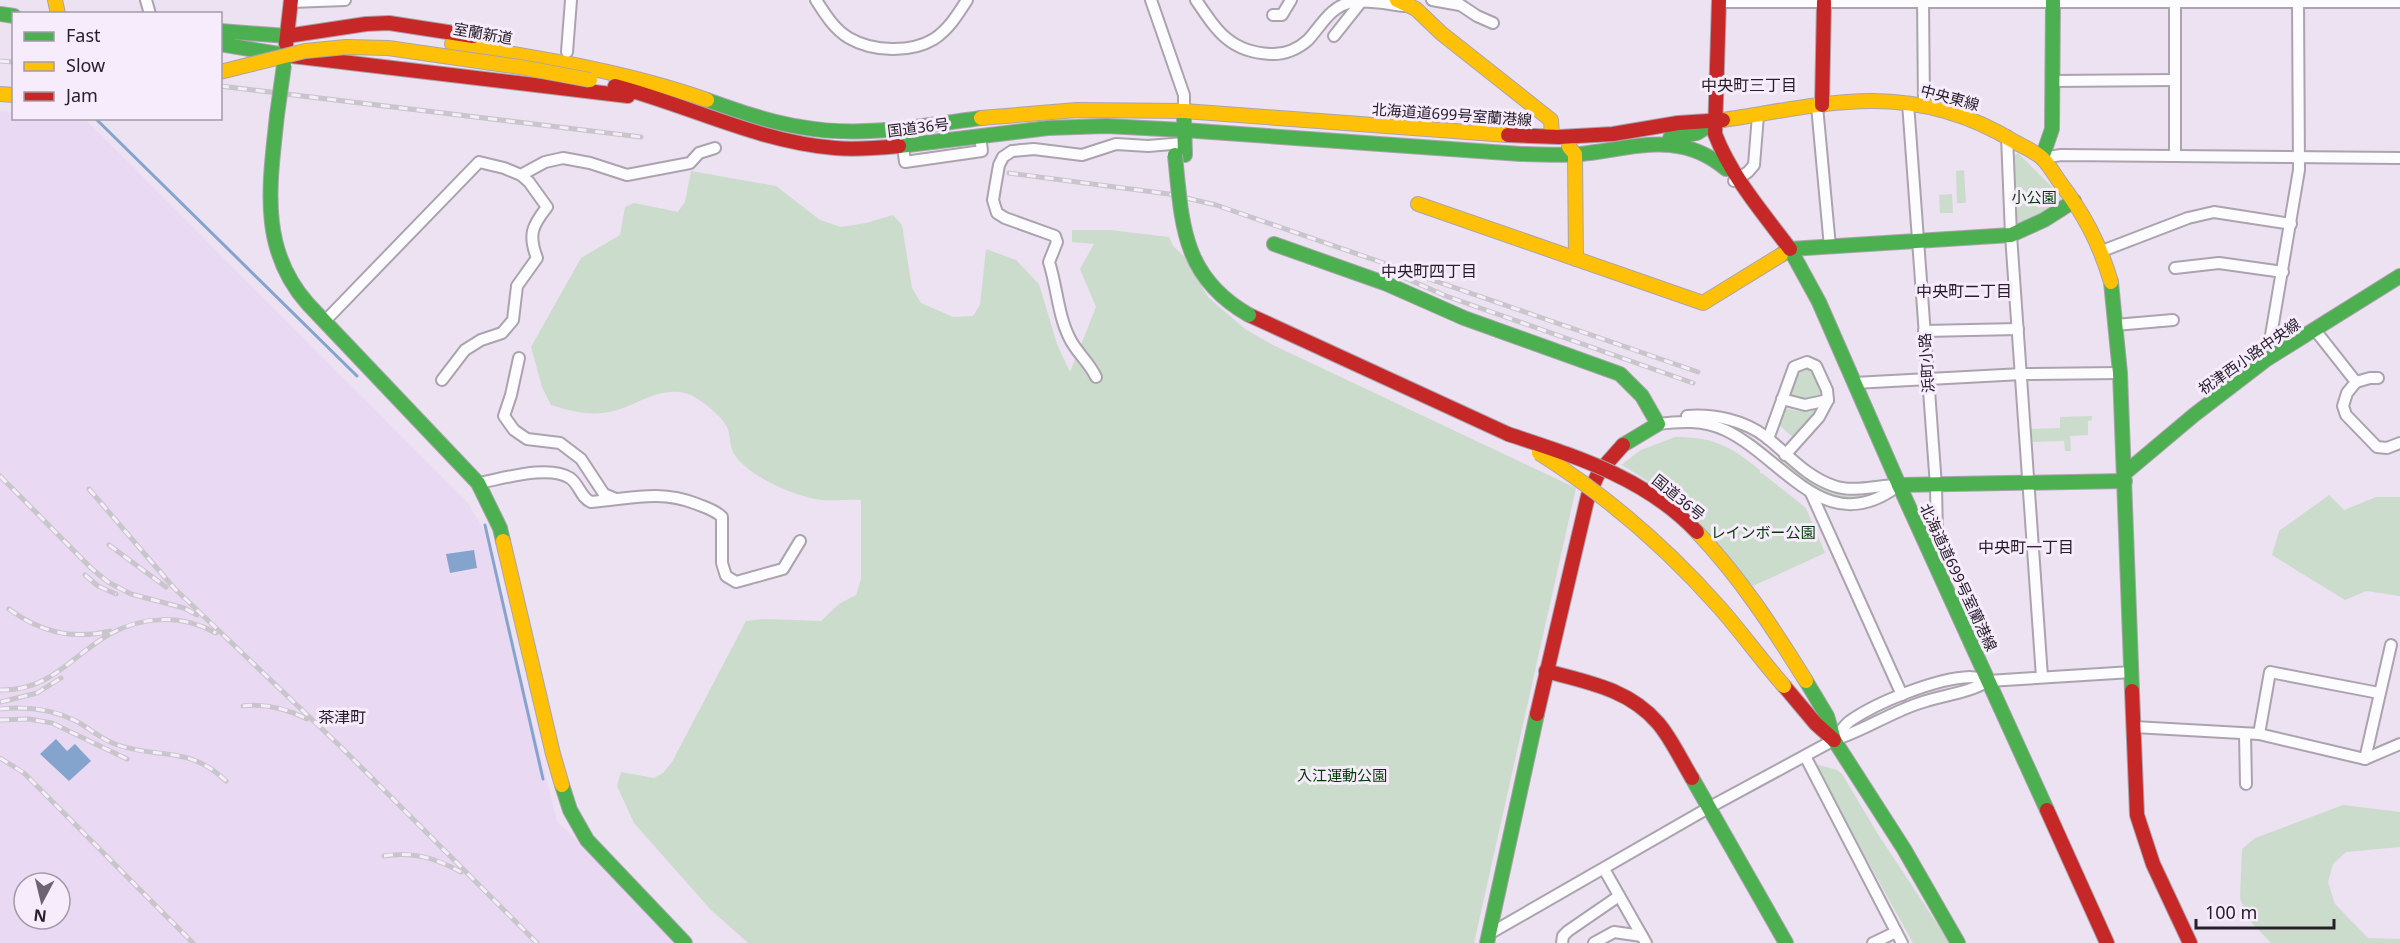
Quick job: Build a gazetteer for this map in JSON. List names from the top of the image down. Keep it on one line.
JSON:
{"streets":{"main road":["室蘭新道","中央東線","北海道道699号室蘭港線","国道36号","祝津西小路中央線"],"street":["浜町小路"]},"crossings":[["室蘭新道","国道36号"],["中央東線","北海道道699号室蘭港線"],["中央東線","浜町小路"],["北海道道699号室蘭港線","国道36号"],["北海道道699号室蘭港線","浜町小路"]],"districts":["中央町三丁目","中央町四丁目","中央町二丁目","中央町一丁目","茶津町"],"parks":["小公園","レインボー公園","入江運動公園"],"legend":["Fast","Slow","Jam"],"scale_bar":"100 m","north":"bottom"}
